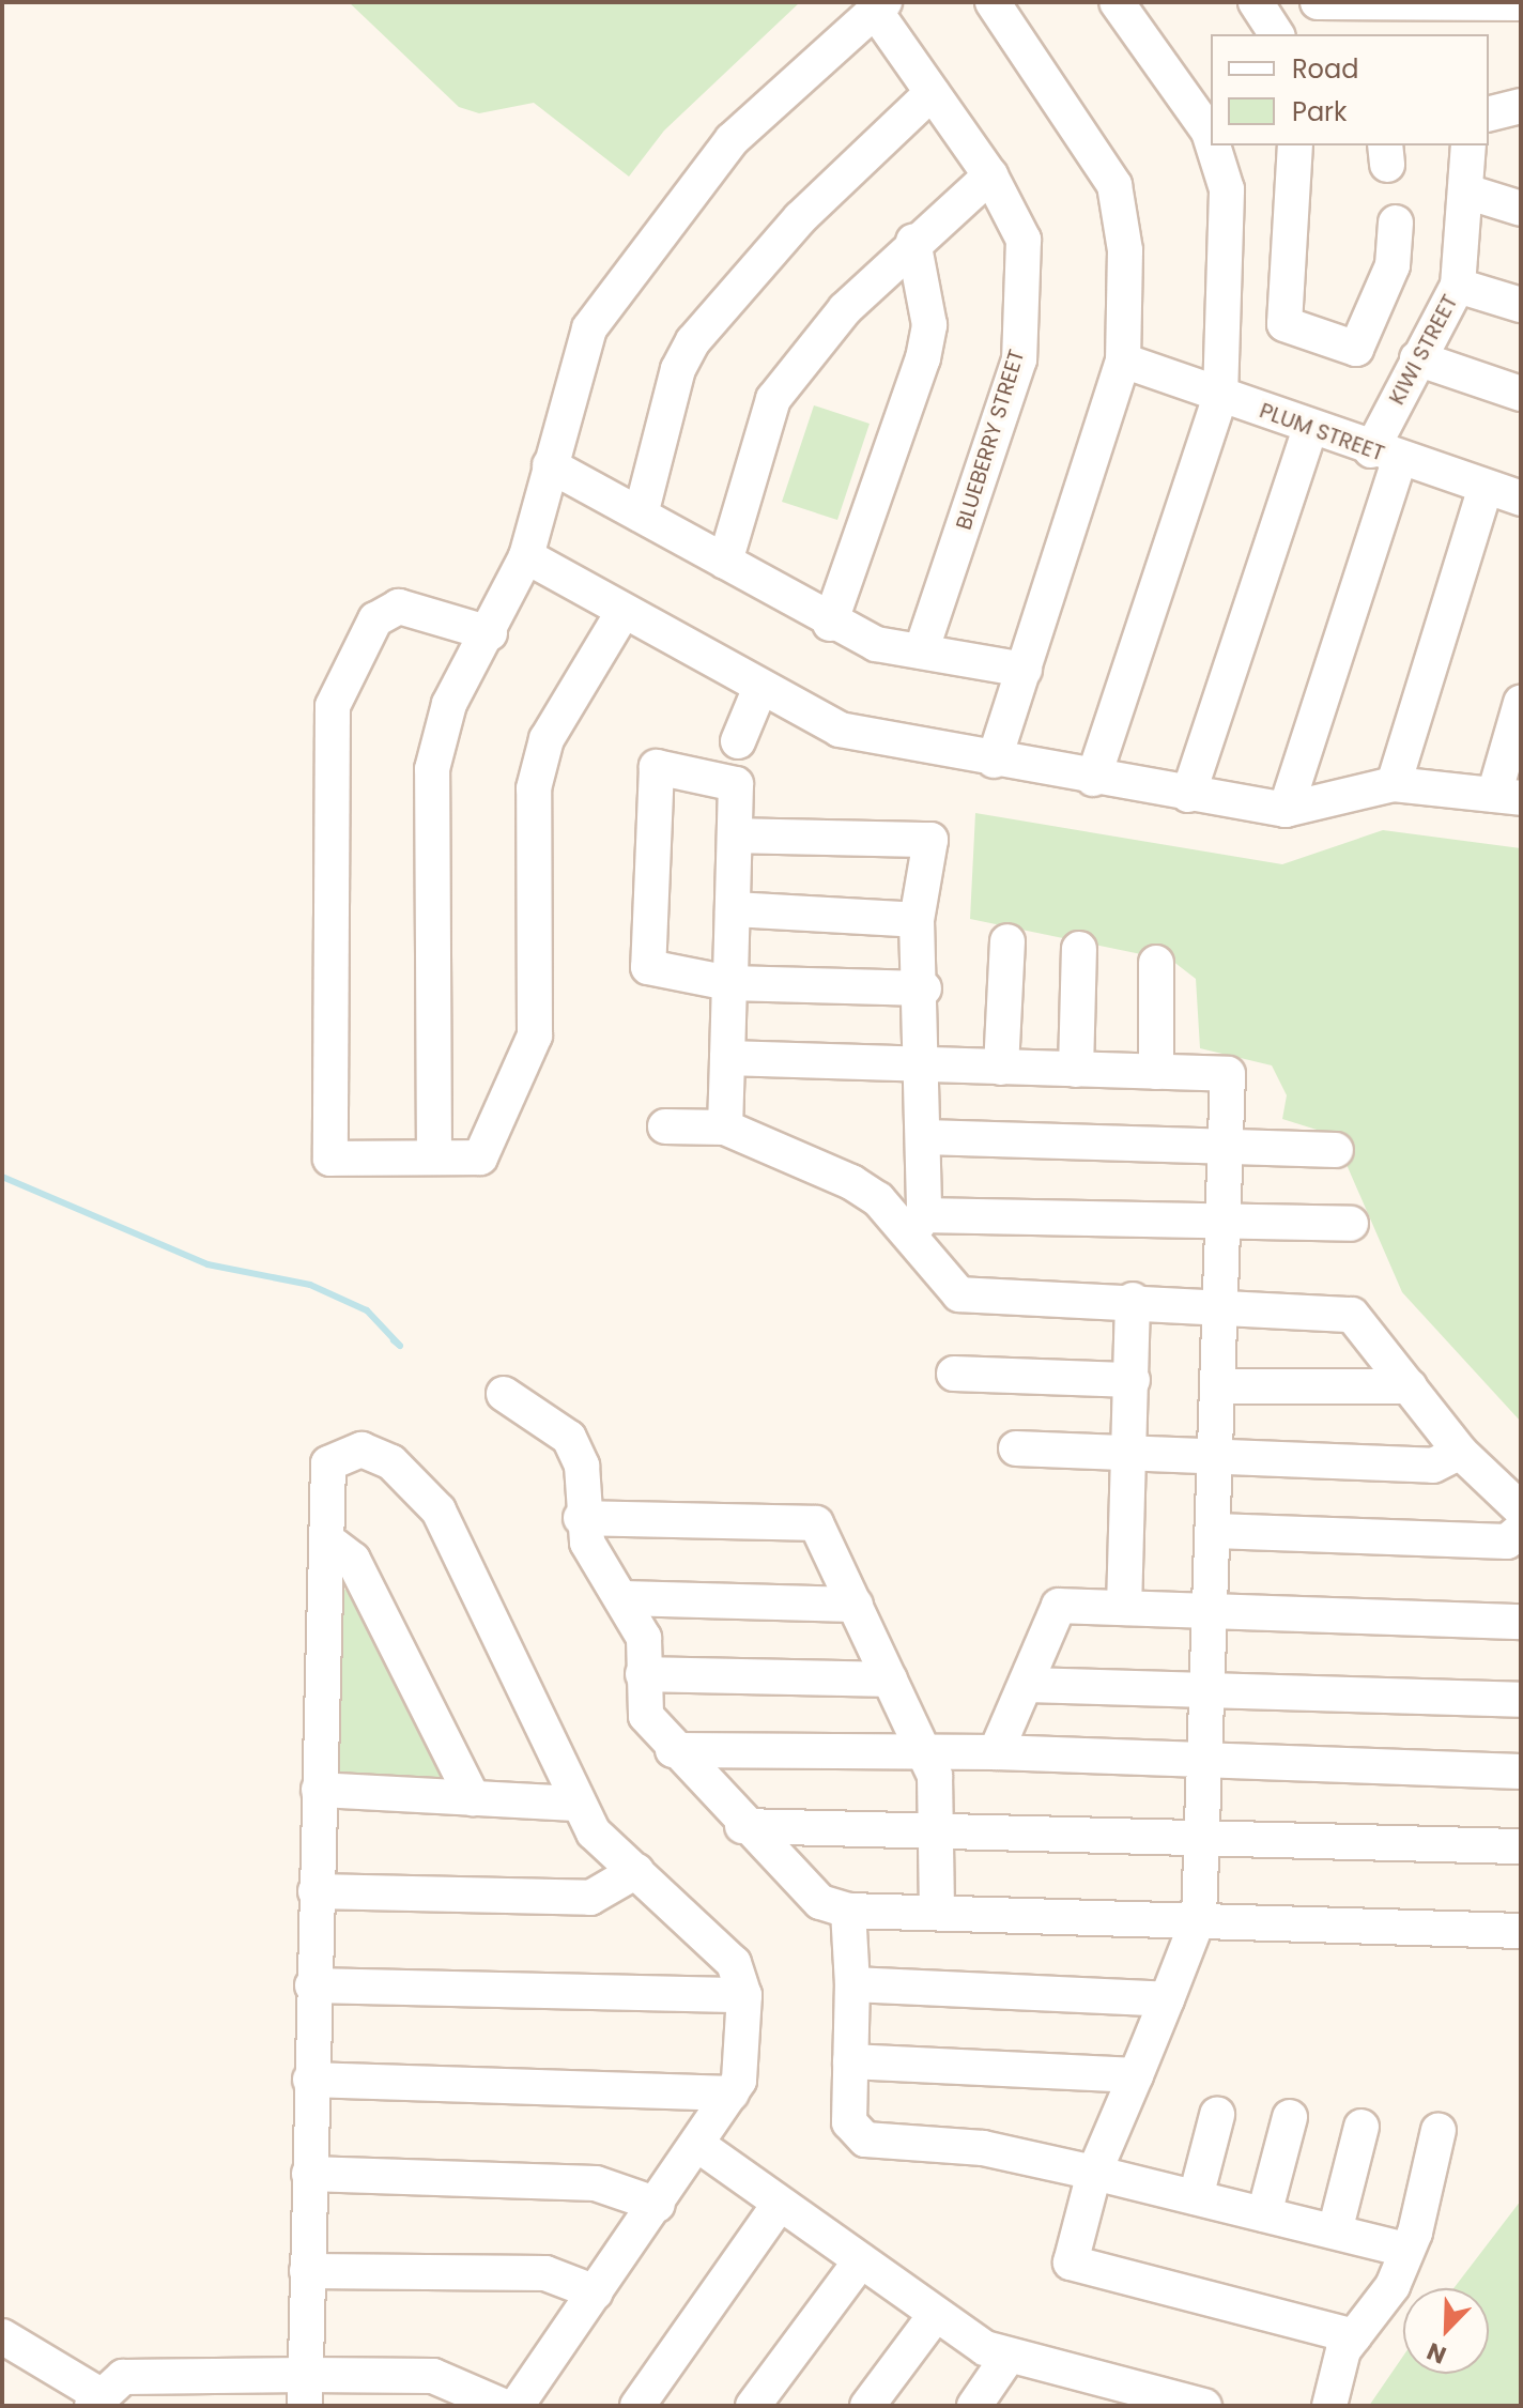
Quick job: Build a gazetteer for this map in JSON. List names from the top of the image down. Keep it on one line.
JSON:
{"streets":{"street":["KIWI STREET","PLUM STREET","BLUEBERRY STREET"]},"crossings":[["KIWI STREET","PLUM STREET"]],"legend":["Road","Park"],"north":"bottom left"}
